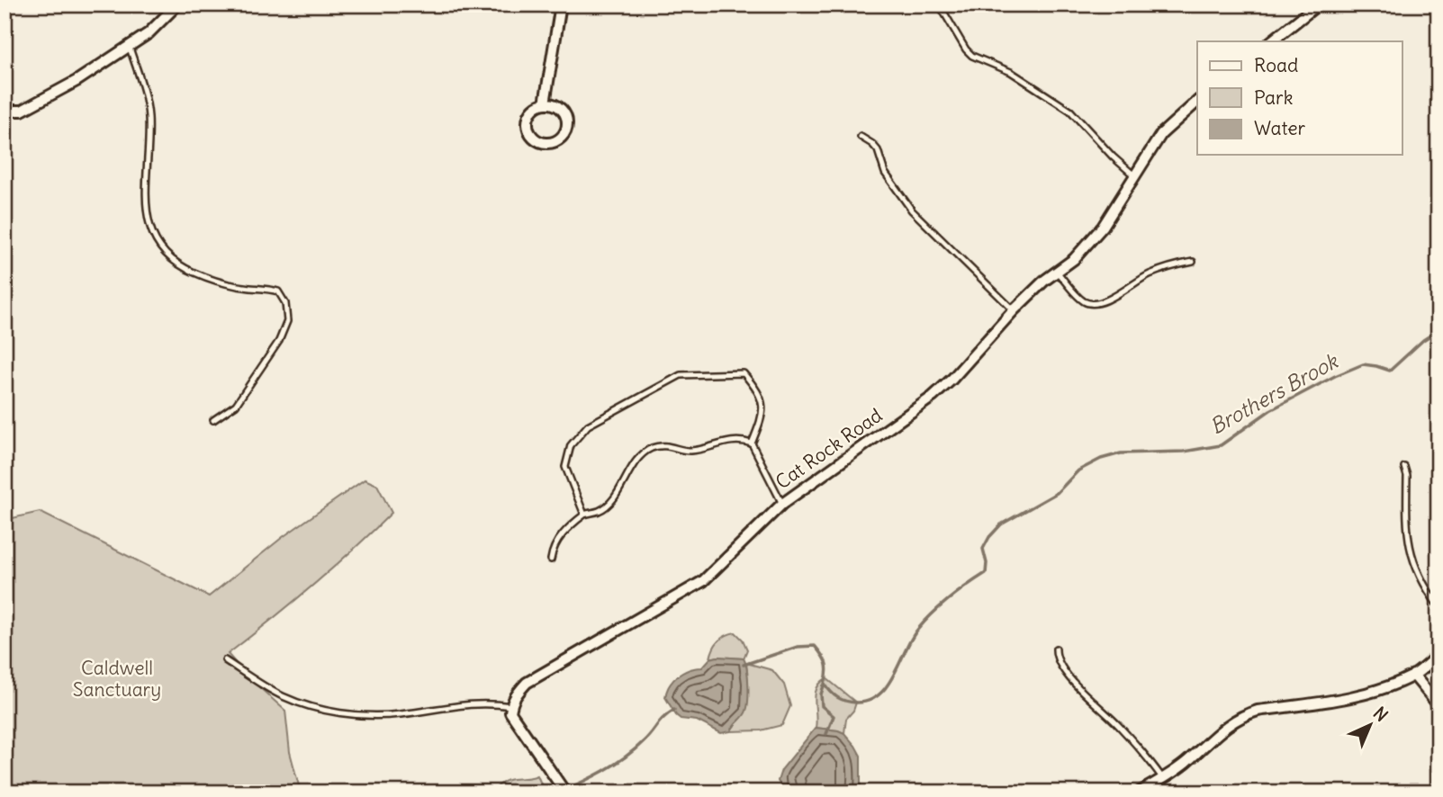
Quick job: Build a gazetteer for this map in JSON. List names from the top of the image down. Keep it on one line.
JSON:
{"streets":{"street":["Cat Rock Road"]},"water":["Brothers Brook"],"parks":["Caldwell Sanctuary"],"legend":["Road","Park","Water"],"north":"top right"}
